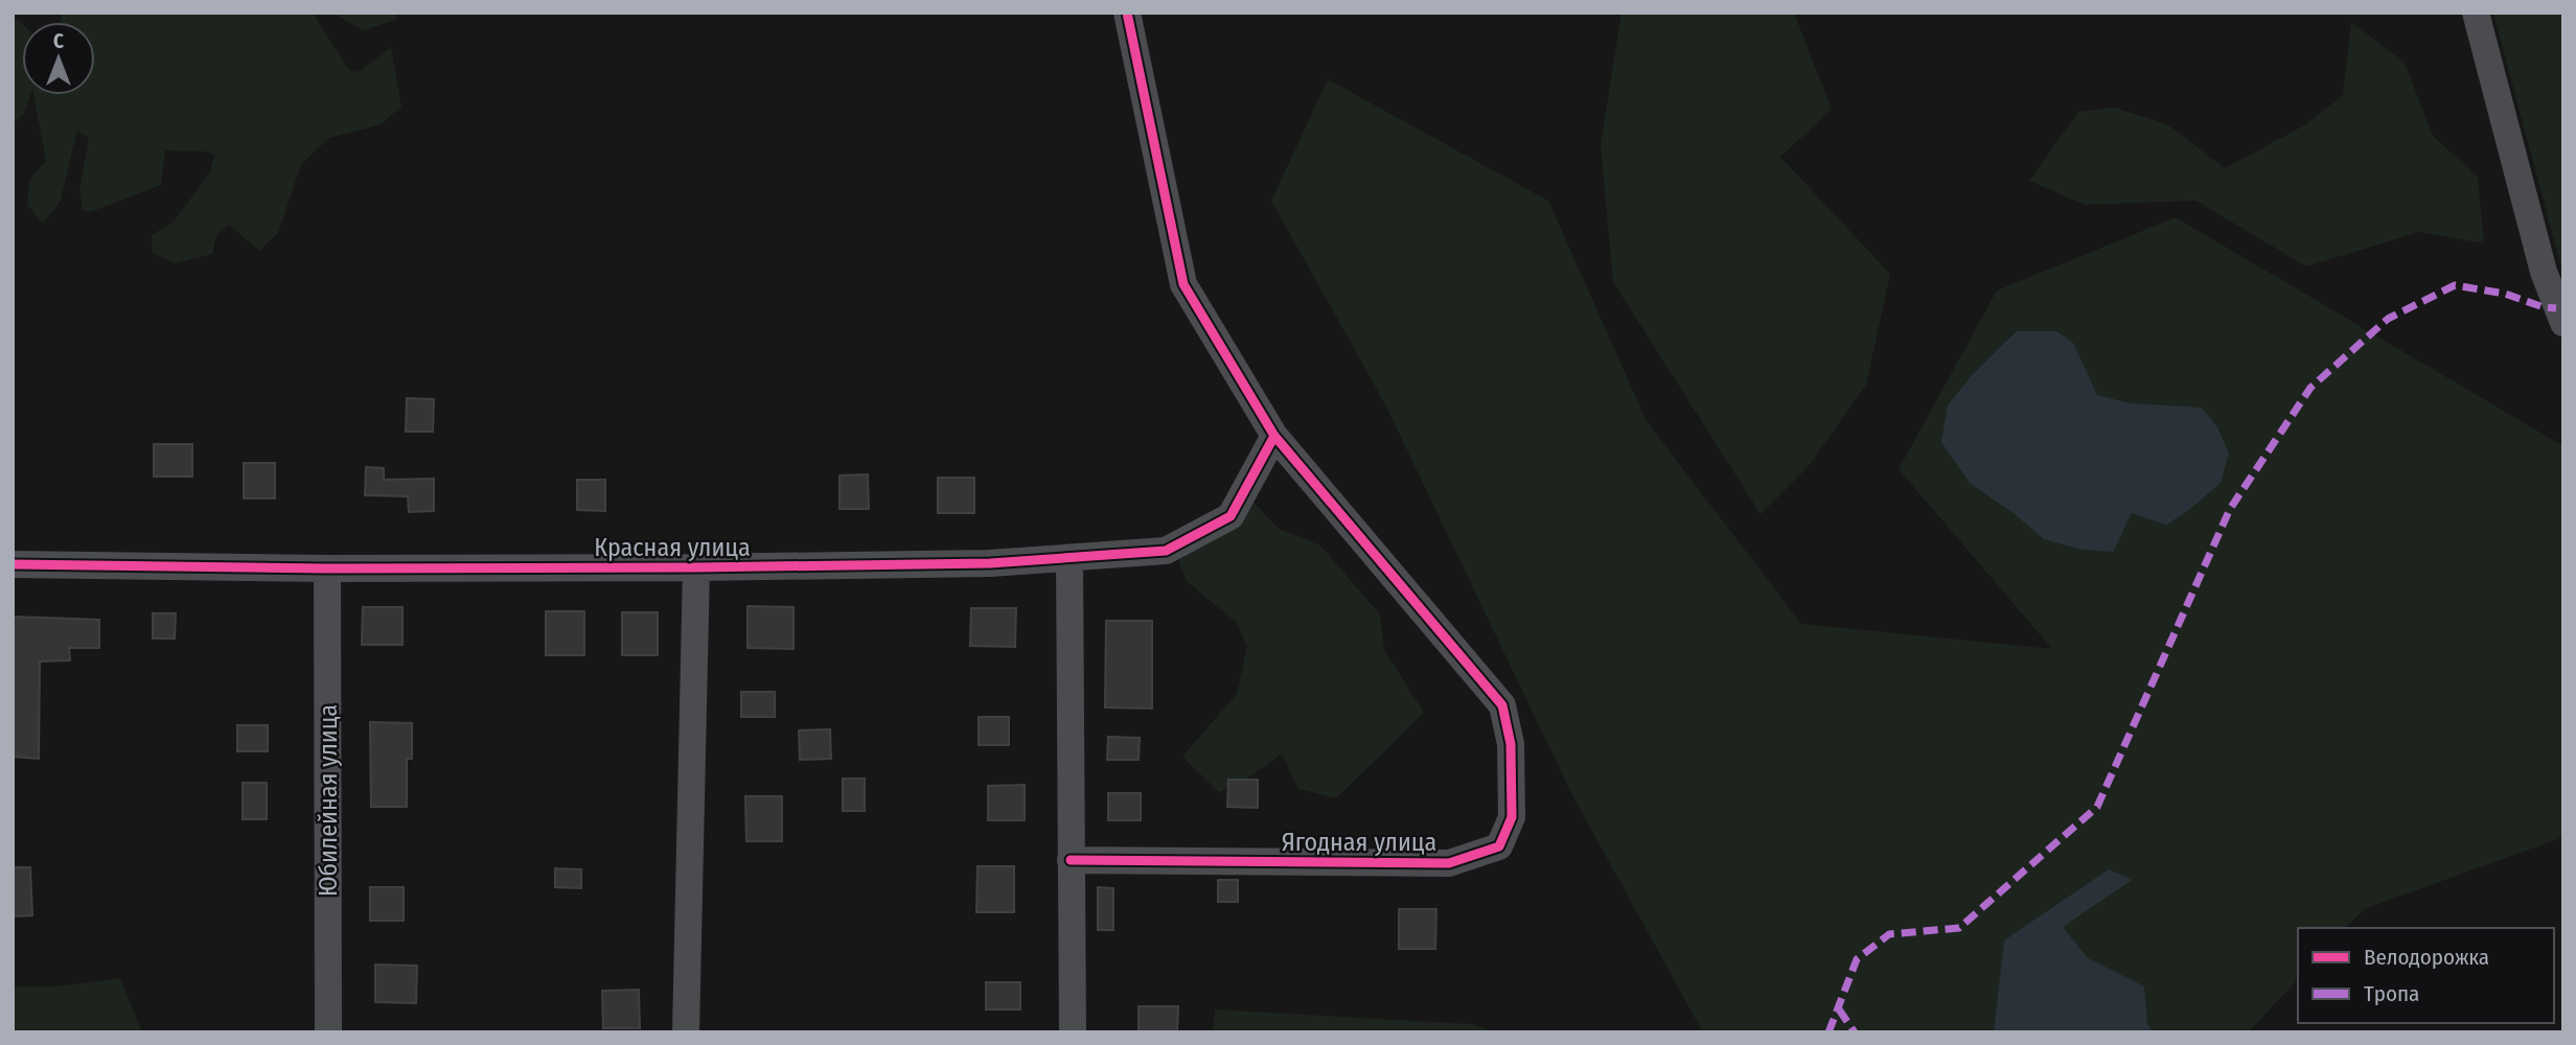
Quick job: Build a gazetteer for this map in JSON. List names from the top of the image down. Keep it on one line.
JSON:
{"streets":{"street":["Красная улица","Юбилейная улица","Ягодная улица"]},"crossings":[["Красная улица","Юбилейная улица"],["Красная улица","Ягодная улица"]],"legend":["Велодорожка","Тропа"],"north":"top"}
